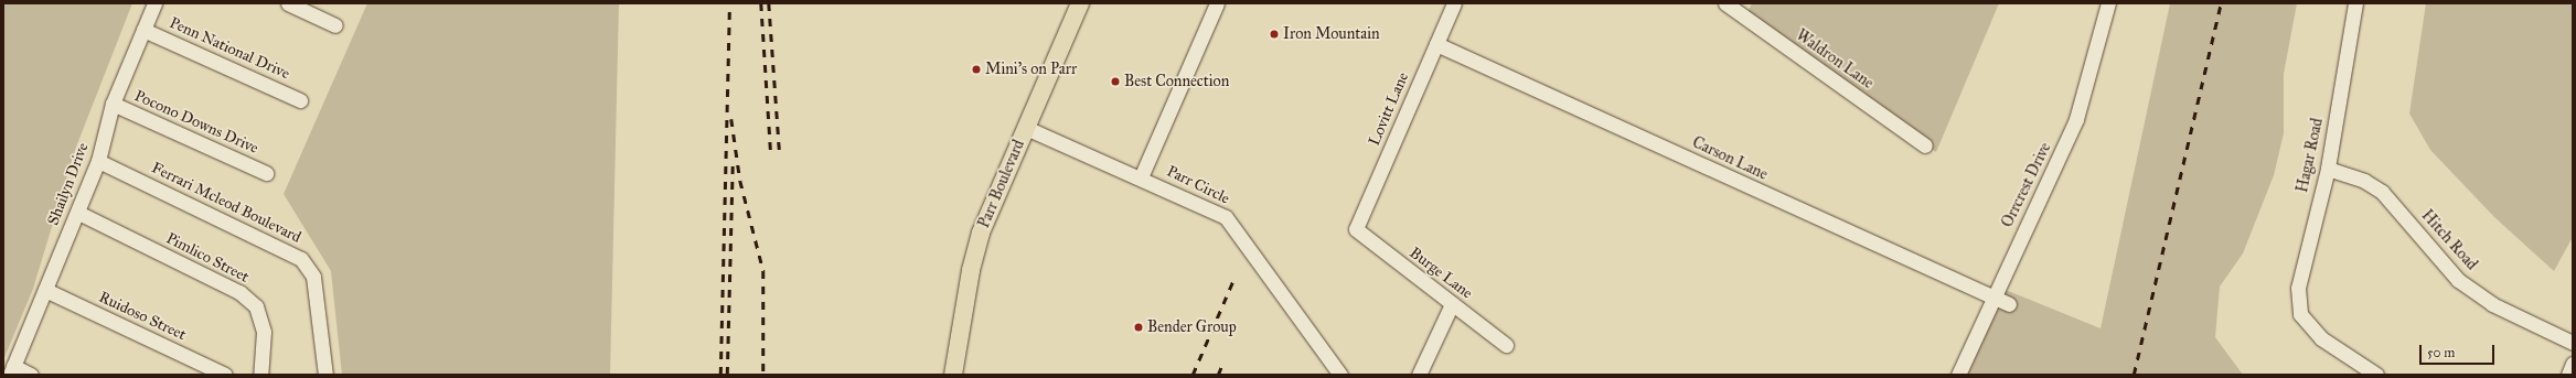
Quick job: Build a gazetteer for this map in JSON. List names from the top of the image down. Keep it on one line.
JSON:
{"streets":{"main road":["Parr Boulevard"],"street":["Penn National Drive","Waldron Lane","Lovitt Lane","Pocono Downs Drive","Hagar Road","Carson Lane","Shailyn Drive","Parr Circle","Orrcrest Drive","Ferrari Mcleod Boulevard","Hitch Road","Pimlico Street","Burge Lane","Ruidoso Street"]},"crossings":[["Penn National Drive","Shailyn Drive"],["Lovitt Lane","Carson Lane"],["Lovitt Lane","Burge Lane"],["Pocono Downs Drive","Shailyn Drive"],["Hagar Road","Hitch Road"],["Carson Lane","Orrcrest Drive"],["Shailyn Drive","Ferrari Mcleod Boulevard"],["Shailyn Drive","Pimlico Street"],["Shailyn Drive","Ruidoso Street"],["Parr Boulevard","Parr Circle"]],"places":["Iron Mountain","Mini's on Parr","Best Connection","Bender Group"],"scale_bar":"50 m"}
